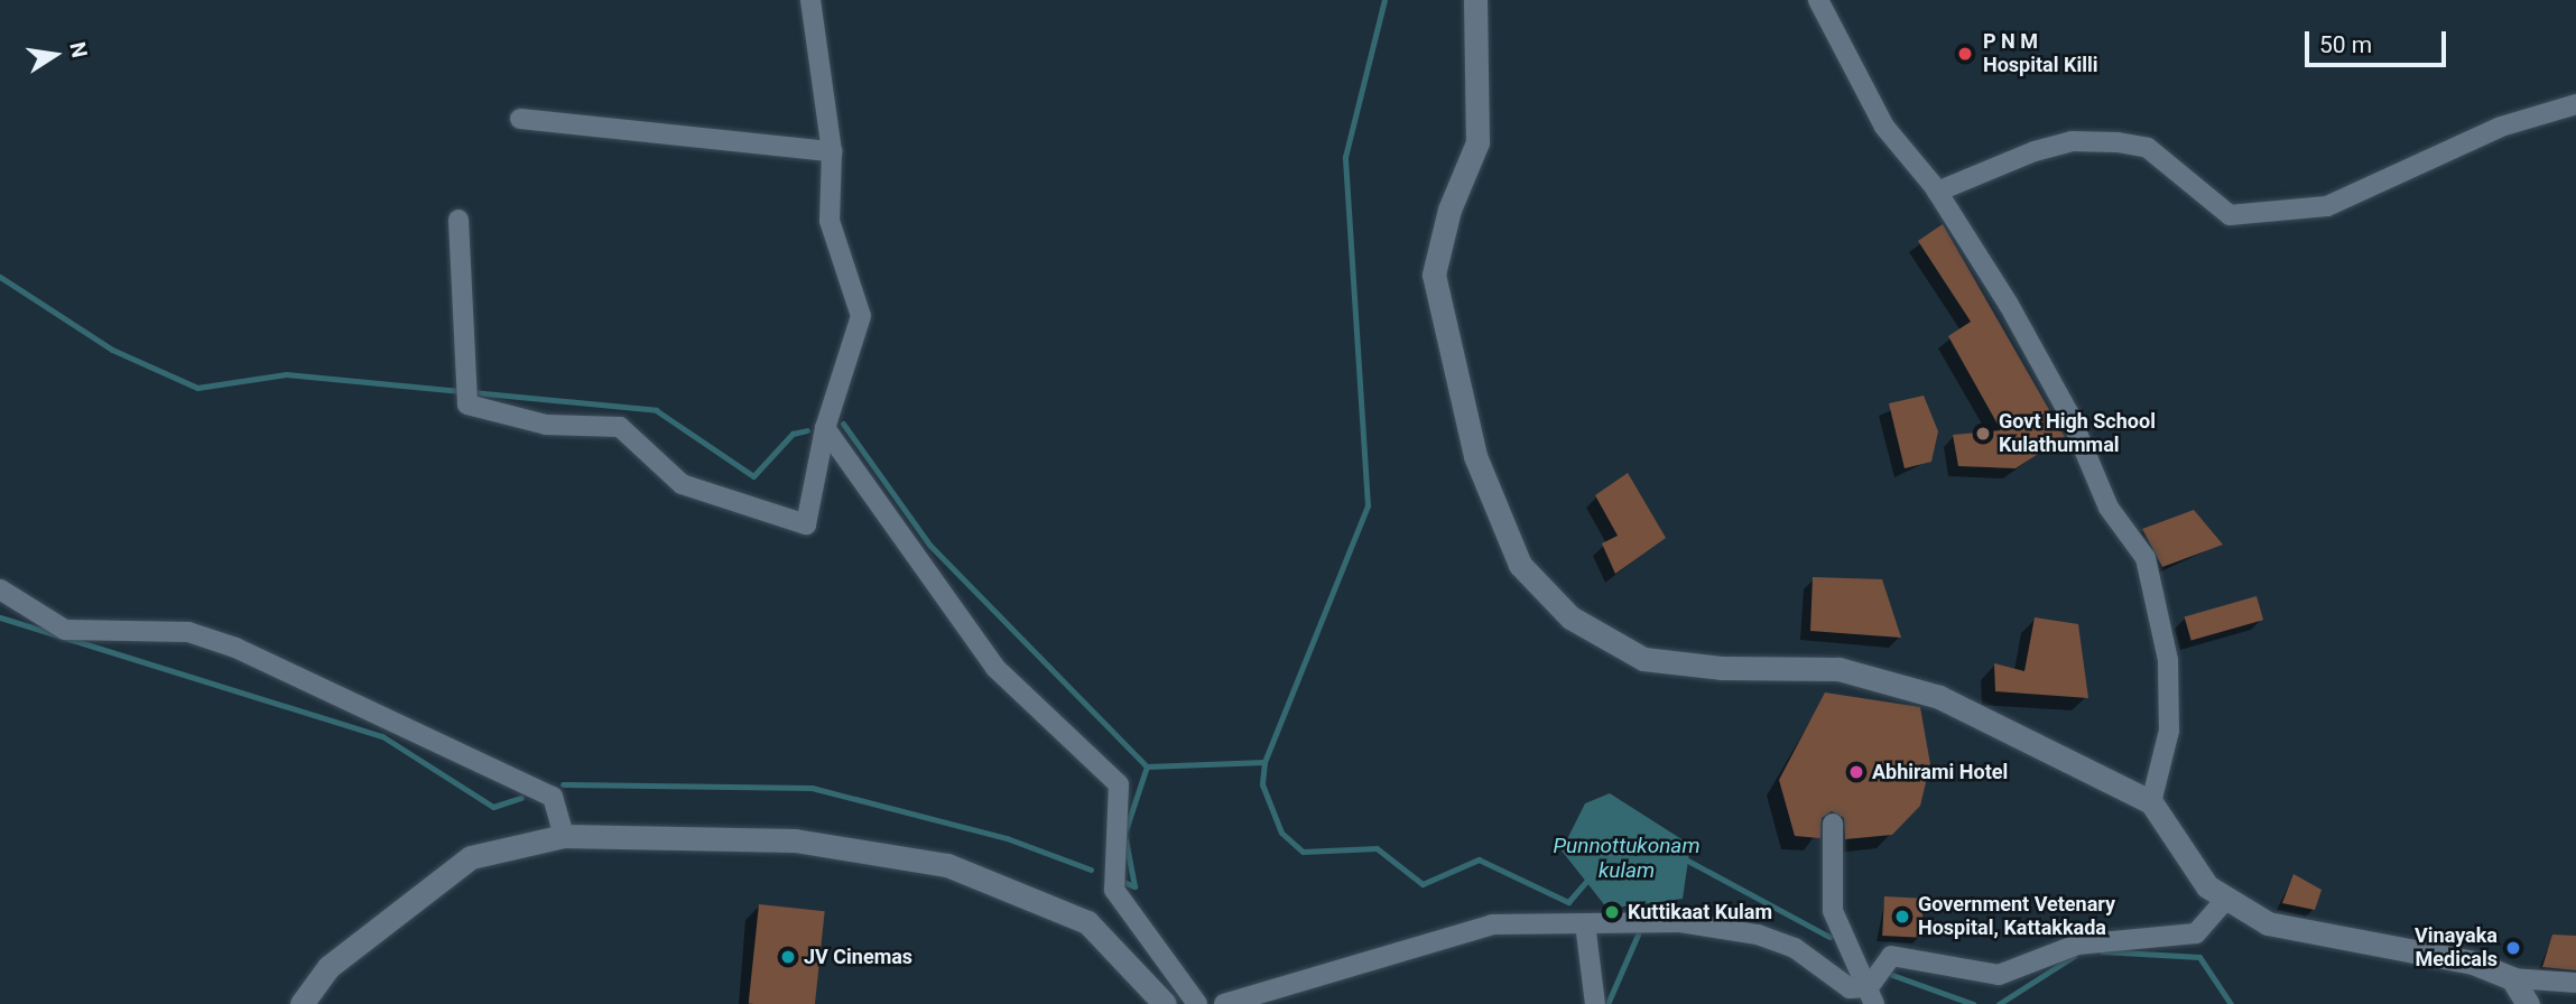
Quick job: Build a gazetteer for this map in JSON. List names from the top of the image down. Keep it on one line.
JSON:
{"water":["Punnottukonam kulam"],"places":["P N M Hospital Killi","Govt High School Kulathummal","Abhirami Hotel","Kuttikaat Kulam","Government Vetenary Hospital, Kattakkada","Vinayaka Medicals","JV Cinemas"],"scale_bar":"50 m","north":"right"}
